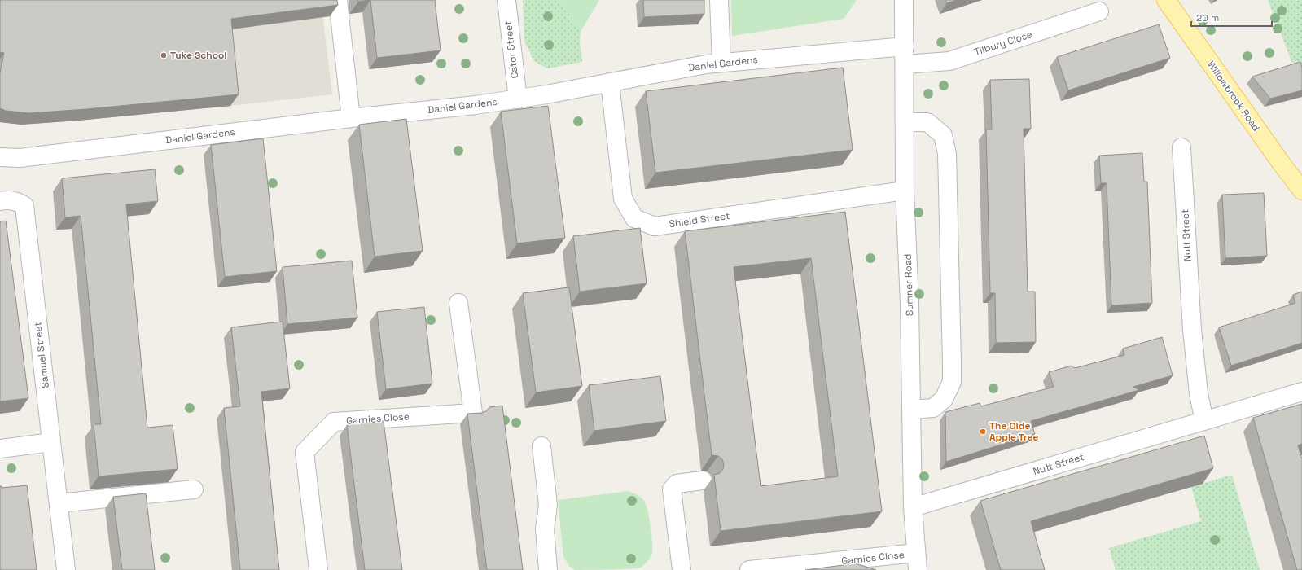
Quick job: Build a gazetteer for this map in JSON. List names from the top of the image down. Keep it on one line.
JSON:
{"streets":{"main road":["Willowbrook Road"],"street":["Tilbury Close","Cator Street","Daniel Gardens","Shield Street","Nutt Street","Sumner Road","Samuel Street","Garnies Close"]},"crossings":[["Tilbury Close","Sumner Road"],["Cator Street","Daniel Gardens"],["Daniel Gardens","Shield Street"],["Daniel Gardens","Sumner Road"],["Shield Street","Sumner Road"],["Nutt Street","Sumner Road"],["Sumner Road","Garnies Close"]],"places":["Tuke School","The Olde Apple Tree"],"scale_bar":"20 m"}
